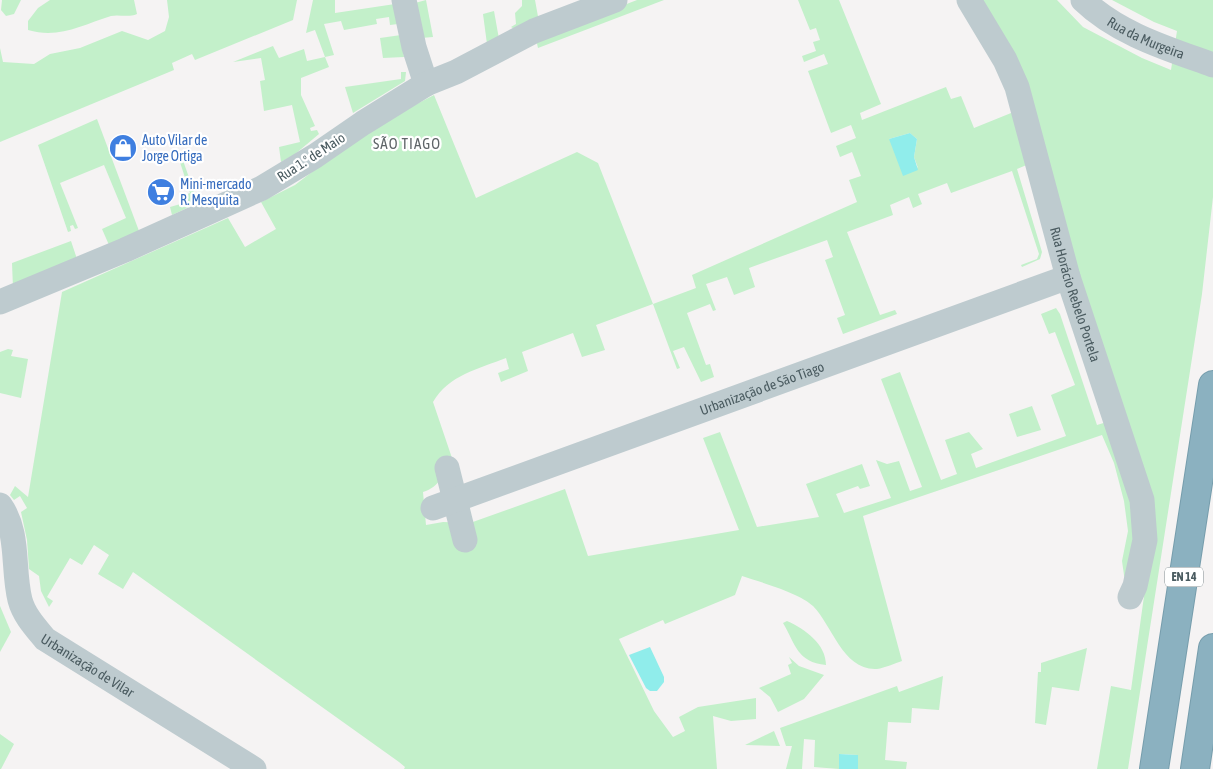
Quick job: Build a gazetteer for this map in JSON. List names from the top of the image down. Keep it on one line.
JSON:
{"streets":{"highway":["EN 14"],"street":["Rua da Murgeira","Rua 1.º de Maio","Rua Horácio Rebelo Portela","Urbanização de São Tiago","Urbanização de Vilar"]},"crossings":[["Rua Horácio Rebelo Portela","Urbanização de São Tiago"]],"districts":["SÃO TIAGO"],"places":{"shop":["Auto Vilar de Jorge Ortiga"],"supermarket":["Mini-mercado R. Mesquita"]}}
